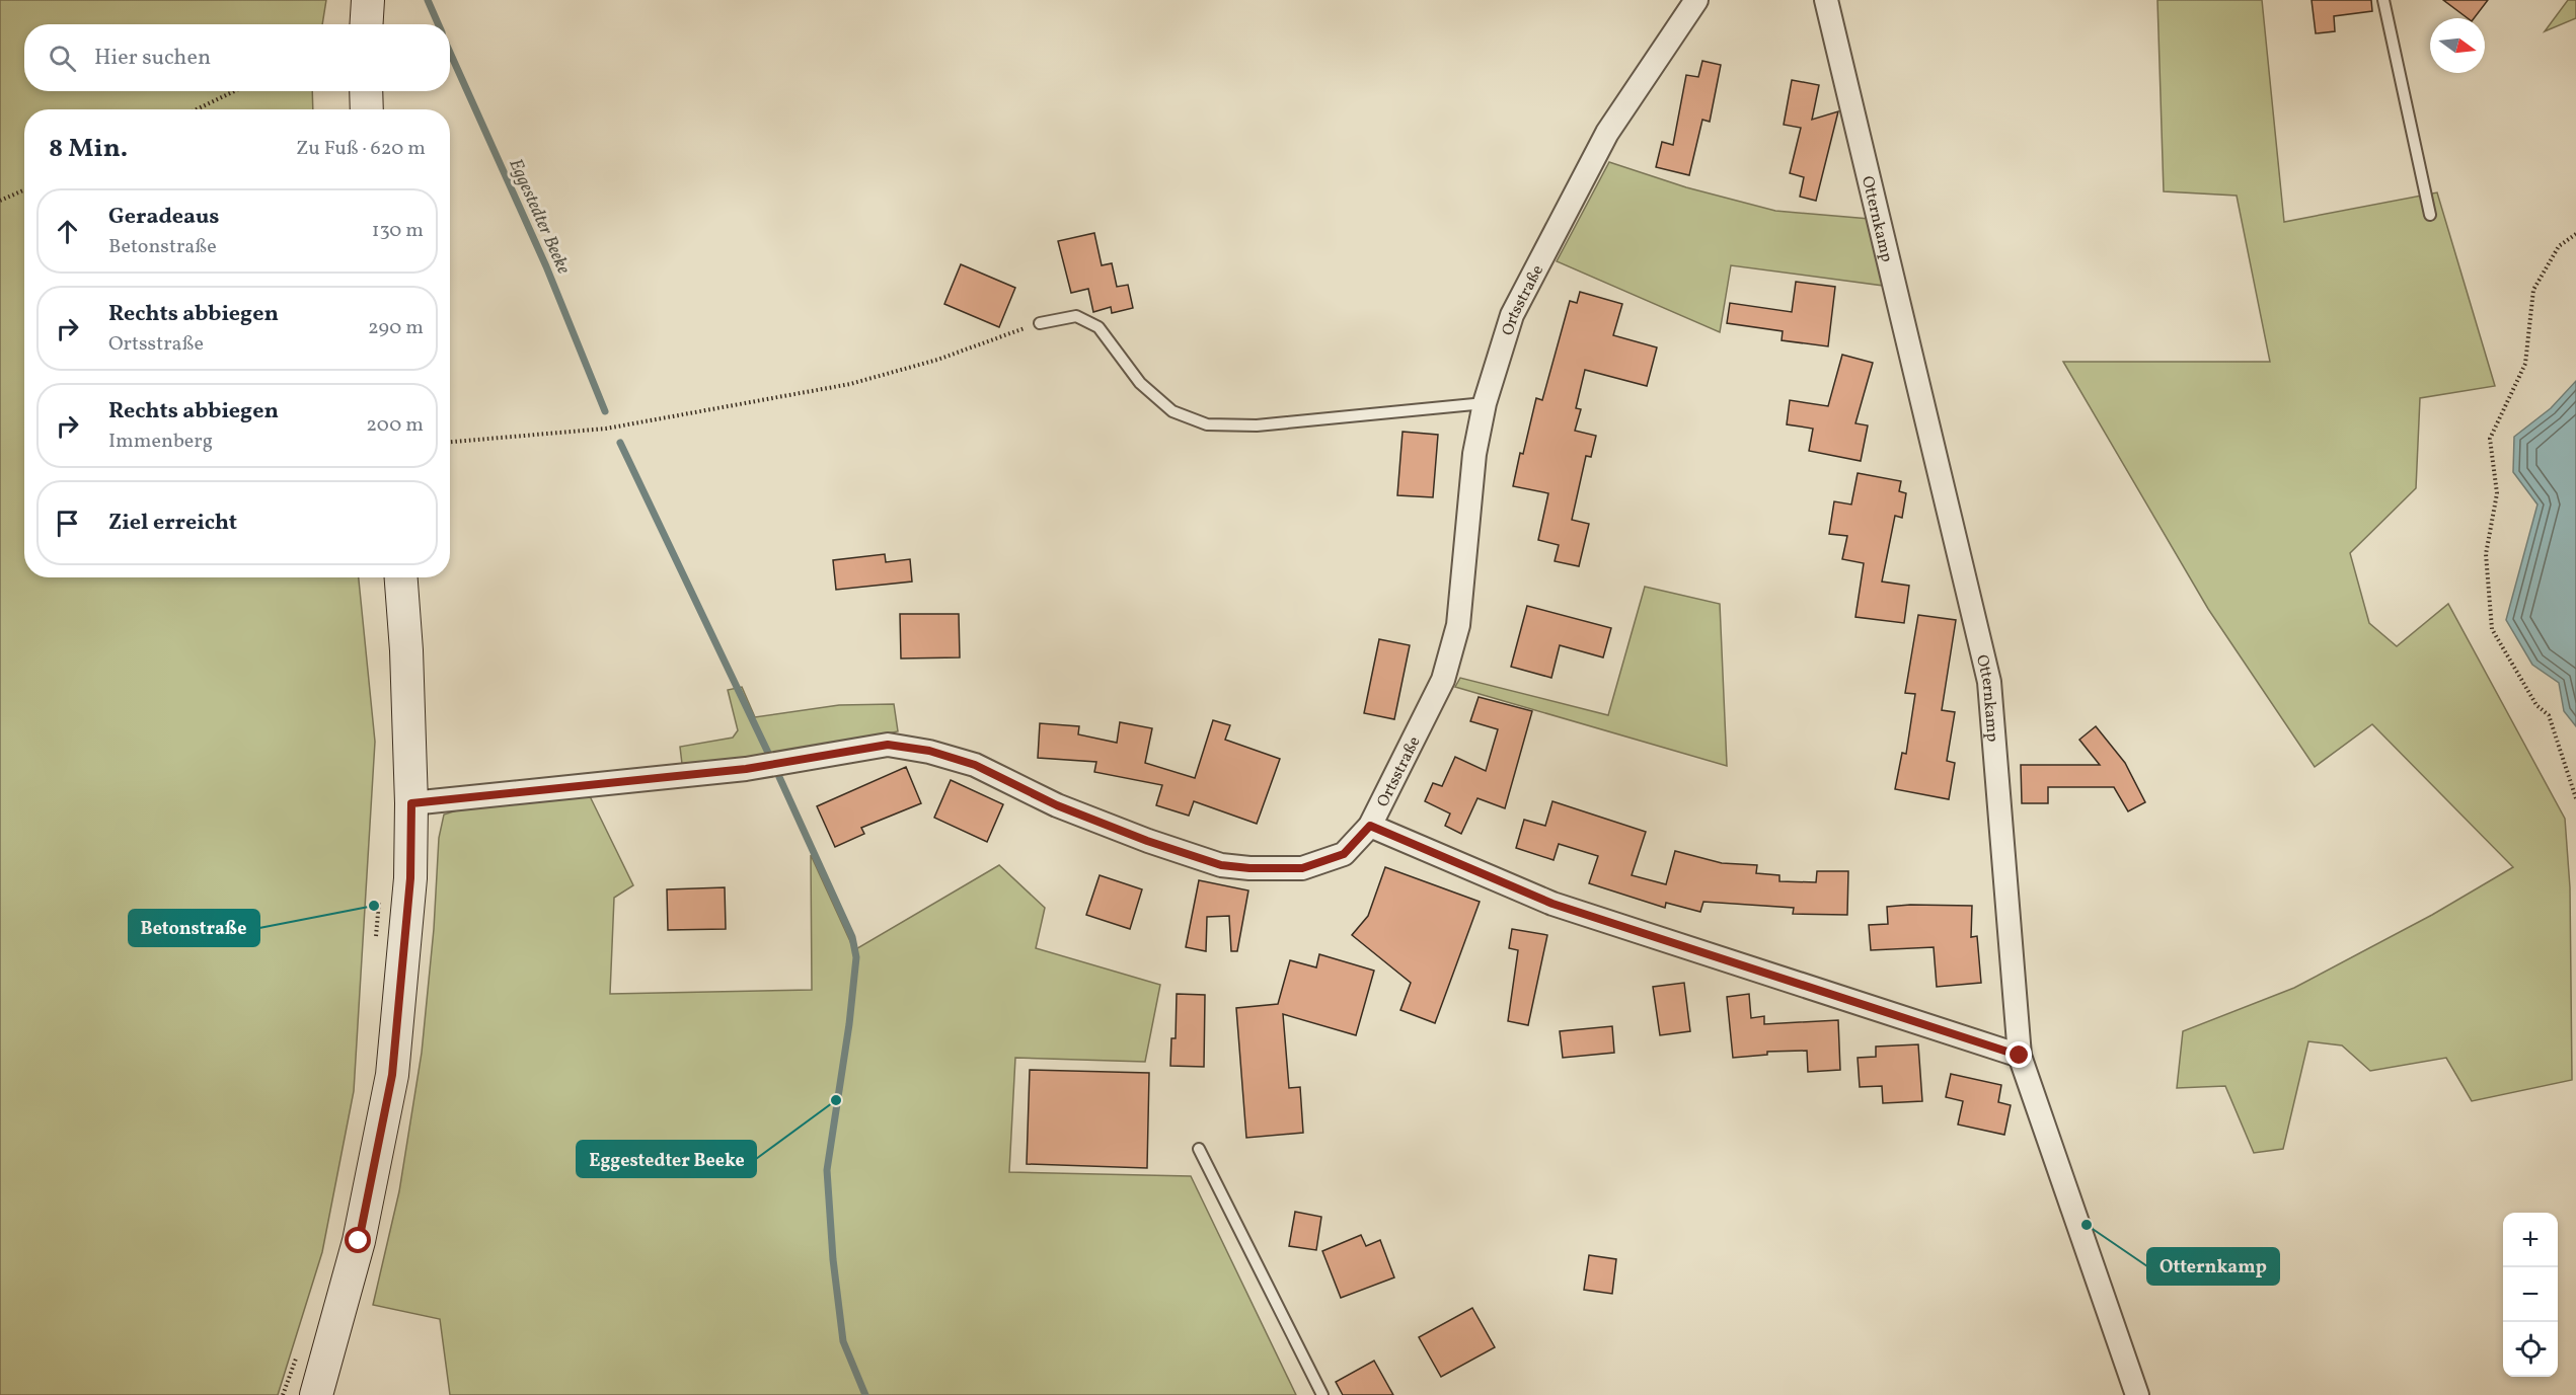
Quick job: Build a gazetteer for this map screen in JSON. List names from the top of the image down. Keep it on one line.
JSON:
{"streets":{"street":["Otternkamp","Ortsstraße"]},"water":["Eggestedter Beeke"],"places":["Betonstraße","Eggestedter Beeke","Otternkamp"],"north":"right","page":{"search":"Hier suchen","heading":["8 Min.","Zu Fuß · 620 m"],"list":[["Geradeaus","Betonstraße","130 m"],["Rechts abbiegen","Ortsstraße","290 m"],["Rechts abbiegen","Immenberg","200 m"],"Ziel erreicht"],"map_buttons":["+","−"]}}
